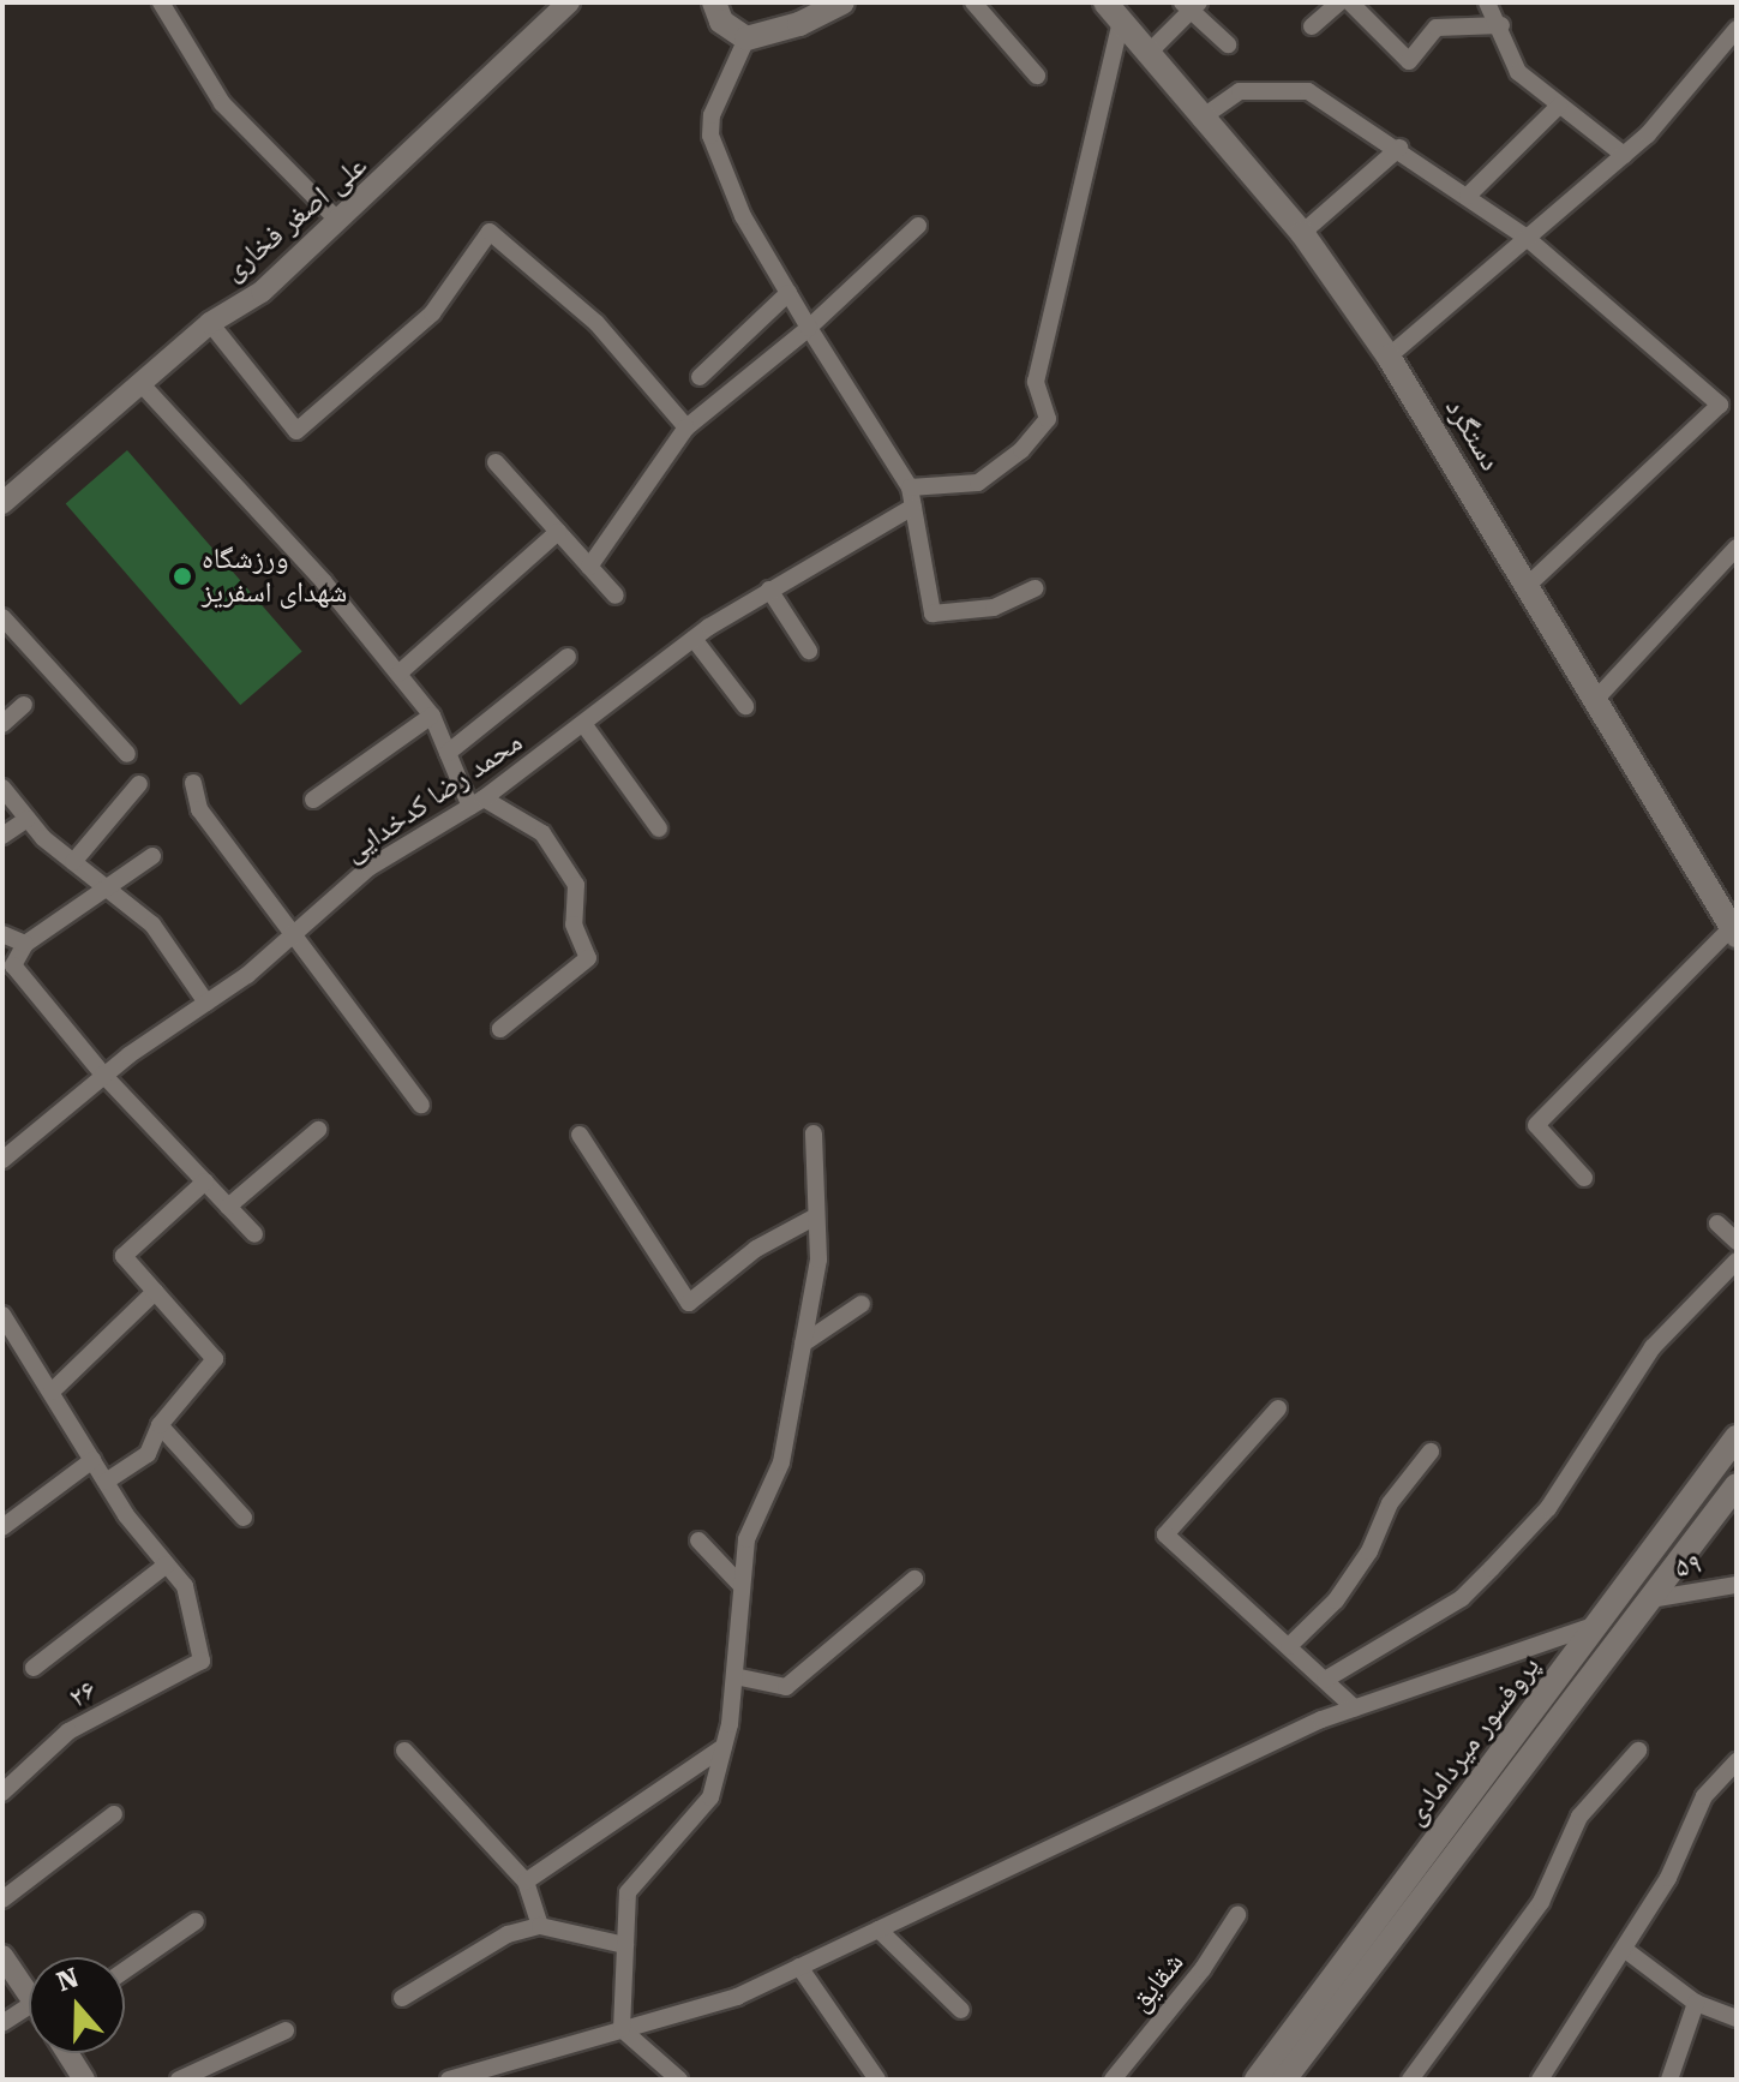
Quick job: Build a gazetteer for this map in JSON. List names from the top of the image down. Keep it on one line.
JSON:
{"streets":{"main road":["دستگرد","پروفسور میردامادی"],"street":["علی اصغر فخاری","محمد رضا کدخدایی","۵۹","۲۶","شقایق"]},"crossings":[["۵۹","پروفسور میردامادی"]],"places":["ورزشگاه شهدای اسفریز"],"north":"top"}
